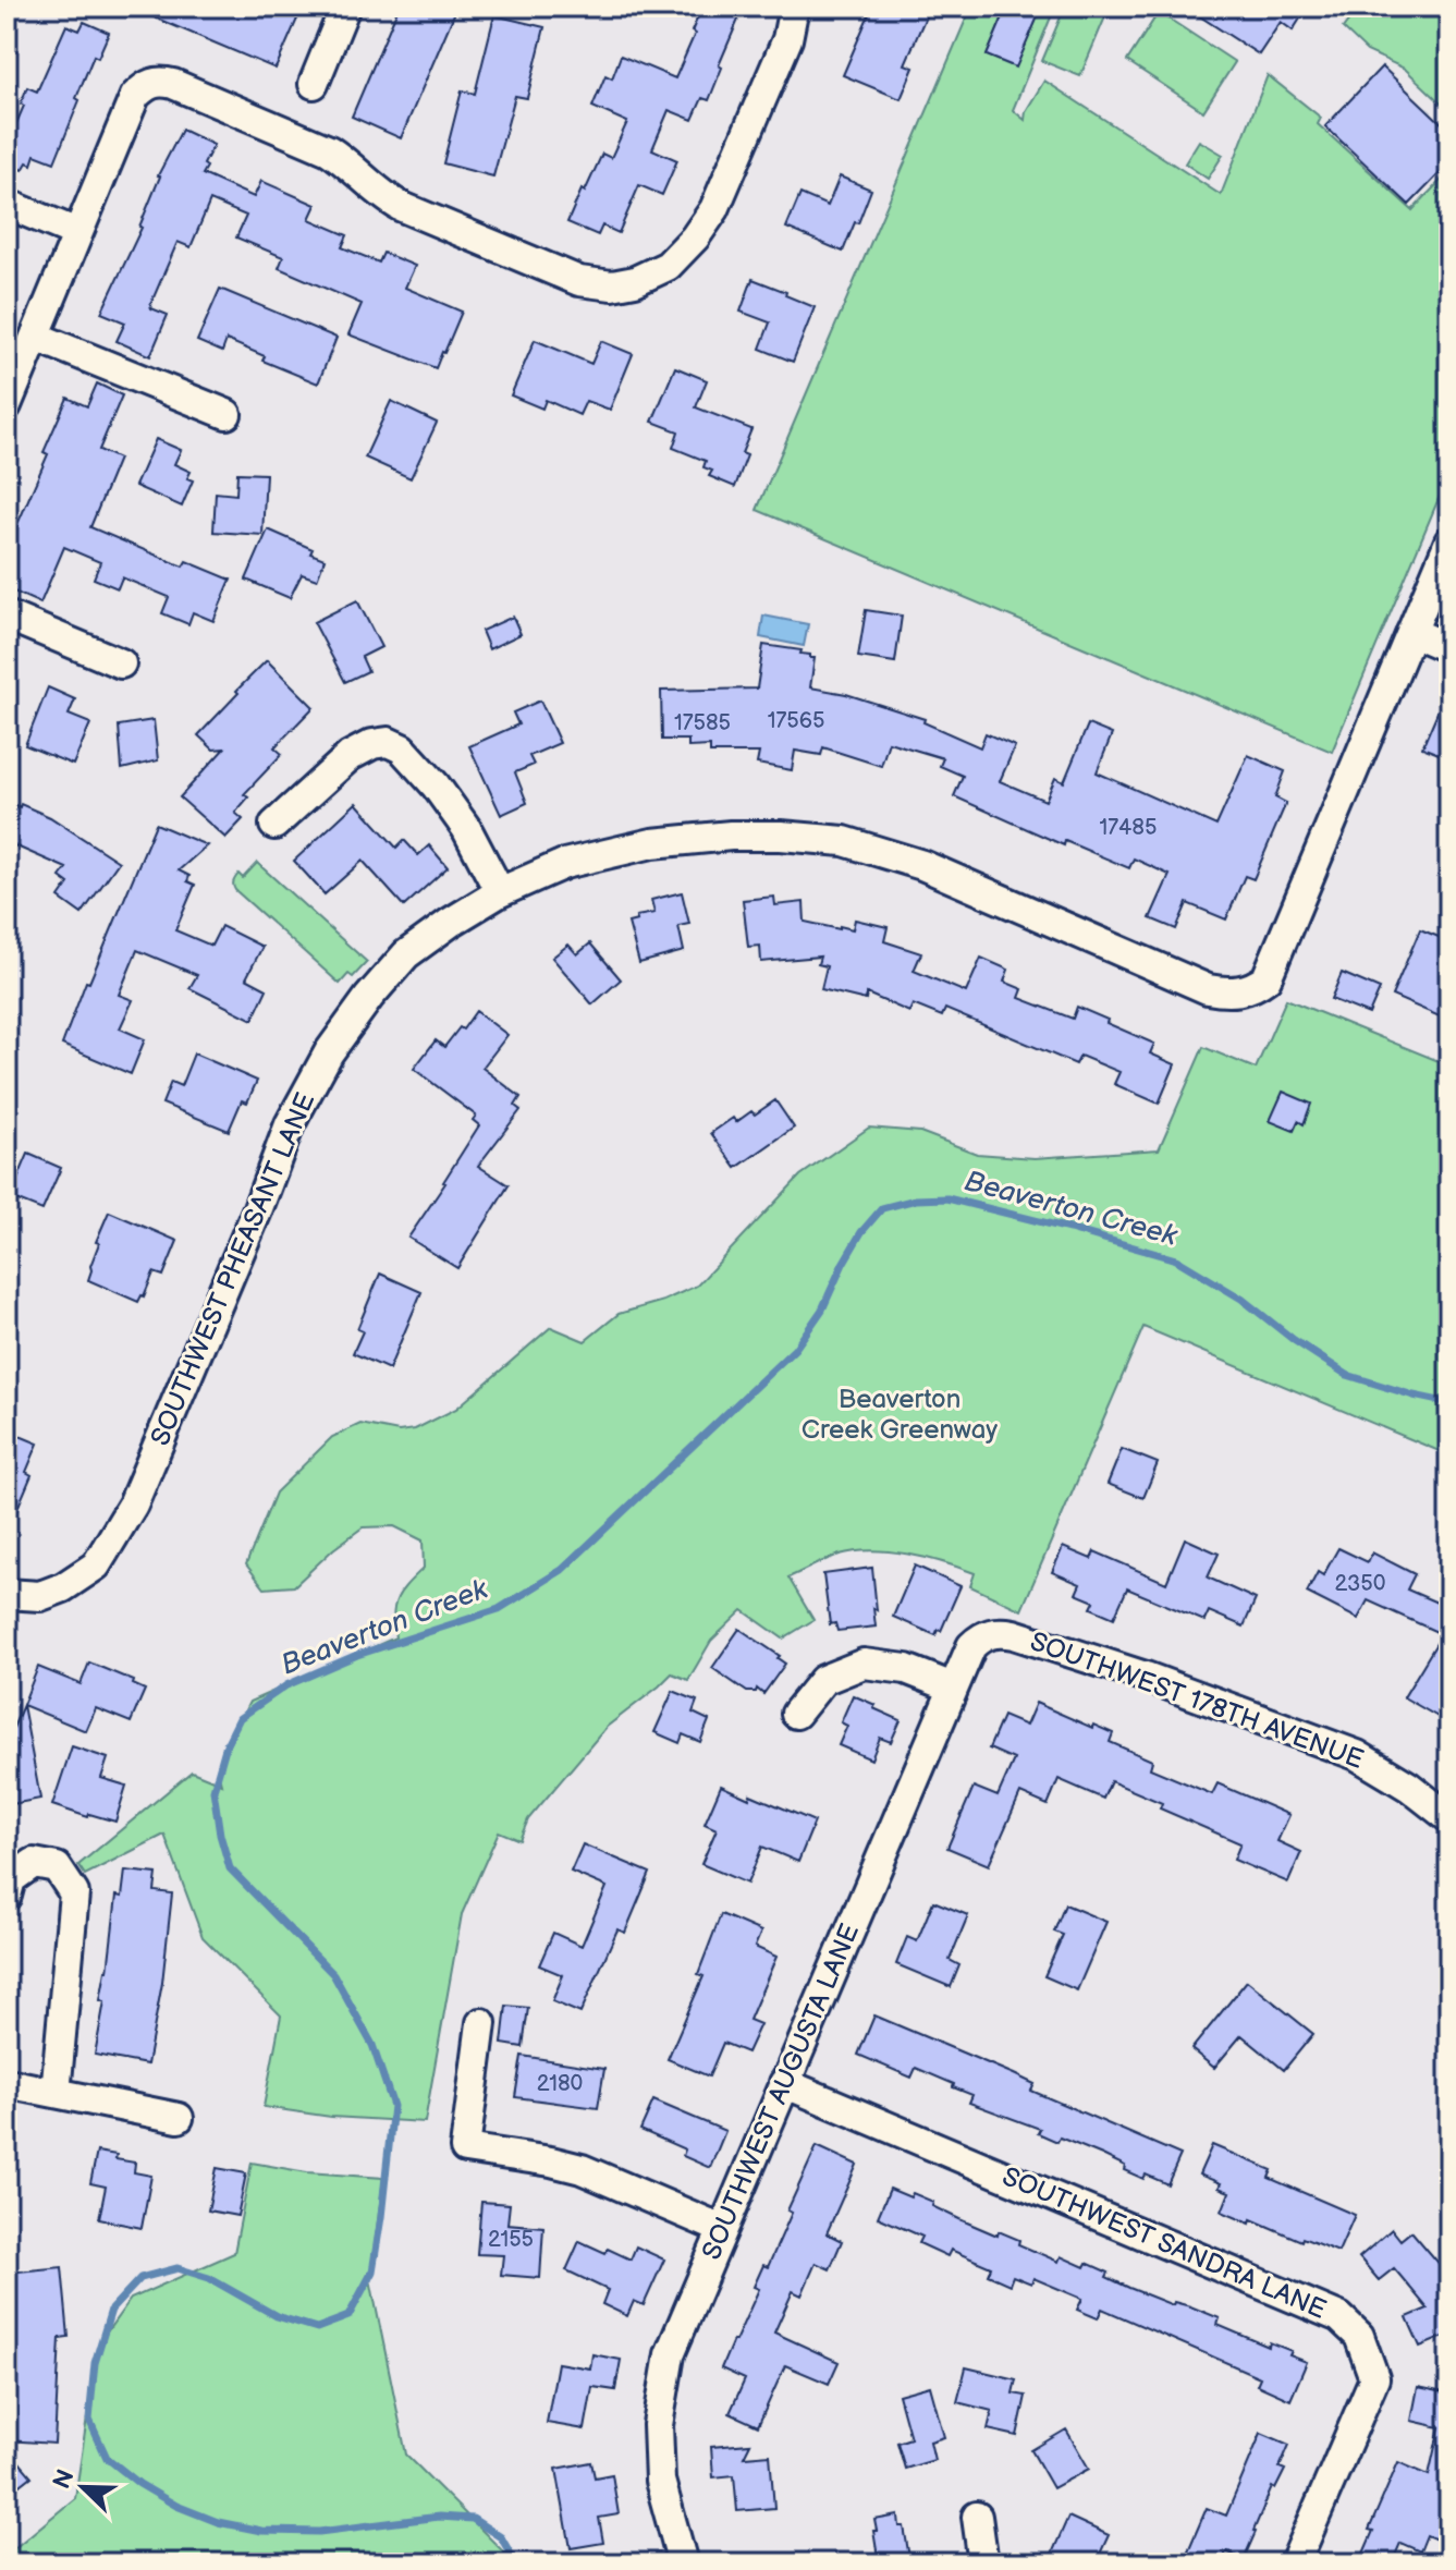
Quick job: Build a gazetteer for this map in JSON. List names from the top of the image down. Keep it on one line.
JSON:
{"streets":{"street":["SOUTHWEST PHEASANT LANE","SOUTHWEST 178TH AVENUE","SOUTHWEST AUGUSTA LANE","SOUTHWEST SANDRA LANE"]},"crossings":[["SOUTHWEST 178TH AVENUE","SOUTHWEST AUGUSTA LANE"],["SOUTHWEST AUGUSTA LANE","SOUTHWEST SANDRA LANE"]],"water":["Beaverton Creek"],"parks":["Beaverton Creek Greenway"],"house_numbers":["17565","17585","17485","2350","2180","2155"],"north":"top left"}
